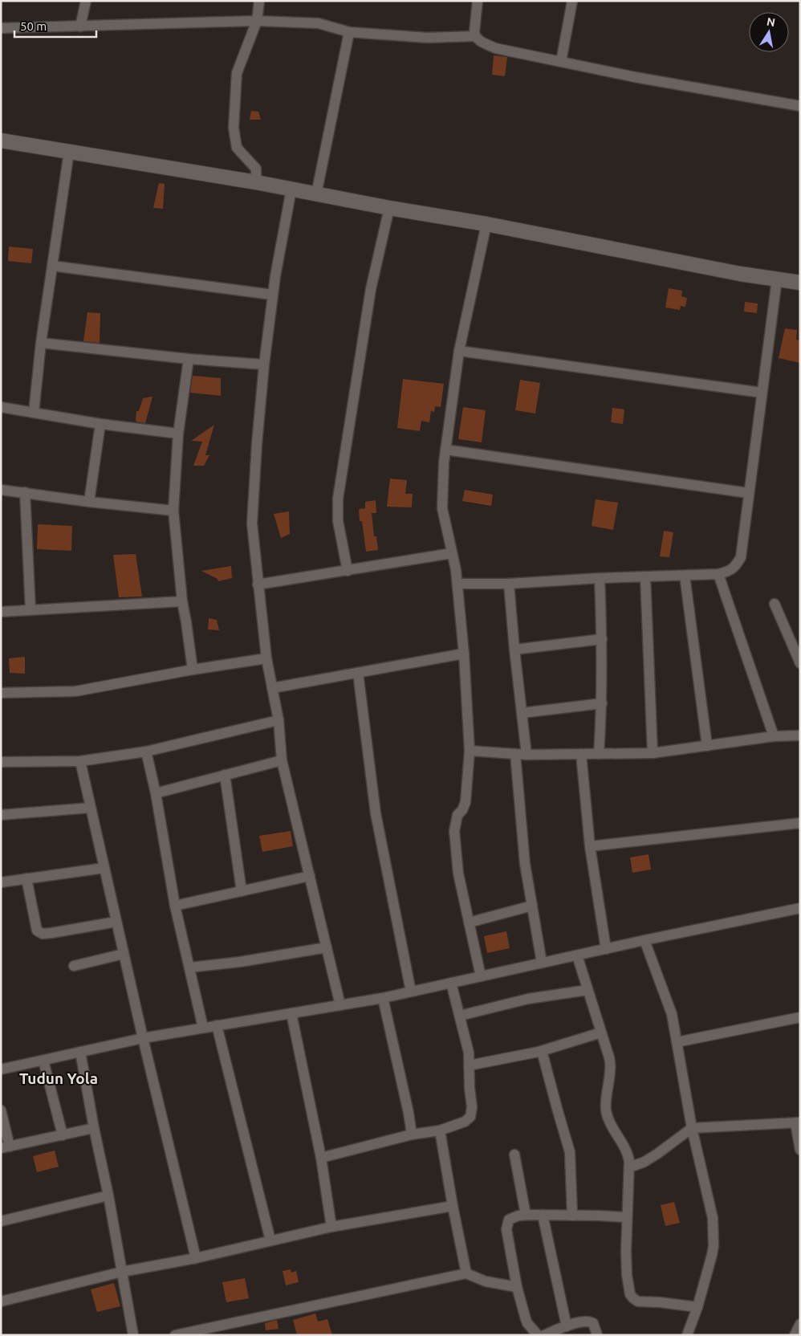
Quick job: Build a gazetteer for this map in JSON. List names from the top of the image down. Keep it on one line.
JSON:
{"districts":["Tudun Yola"],"scale_bar":"50 m","north":"top"}
